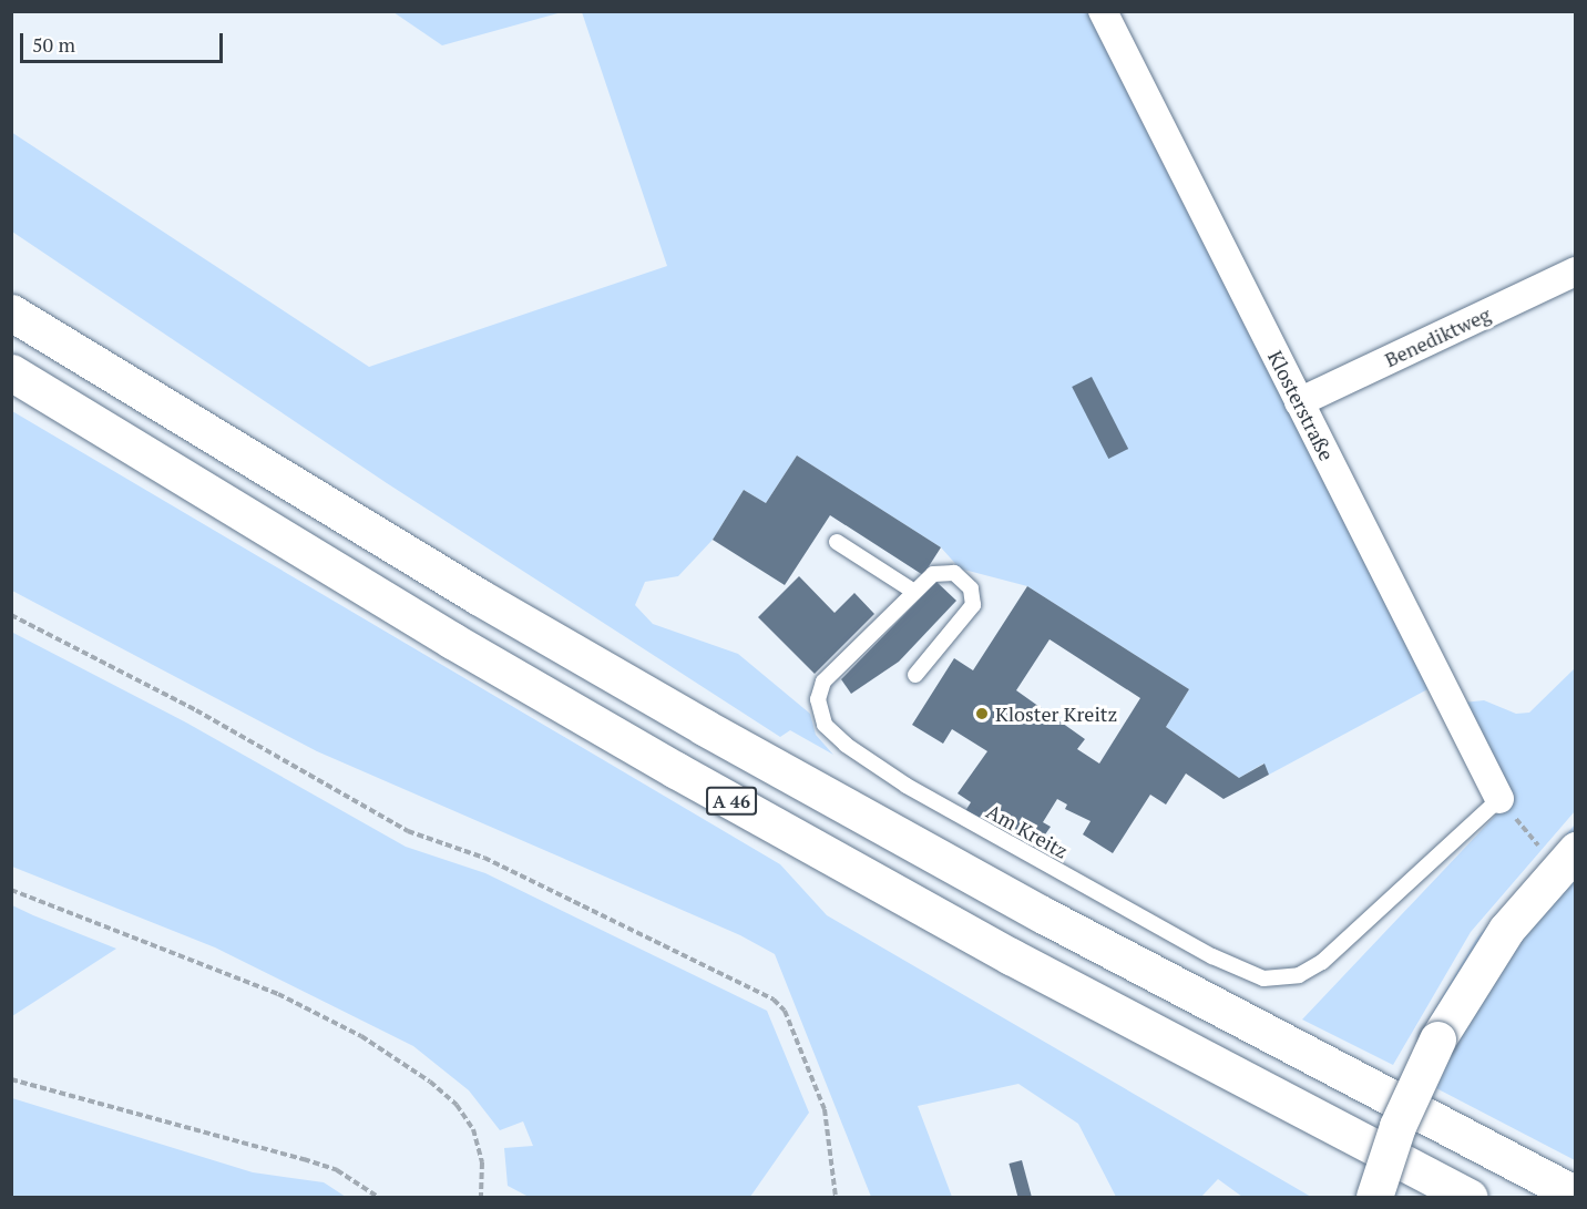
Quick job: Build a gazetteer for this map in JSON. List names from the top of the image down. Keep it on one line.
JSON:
{"streets":{"main road":["A 46"],"street":["Benediktweg","Klosterstraße"],"lane":["Am Kreitz"]},"crossings":[["Benediktweg","Klosterstraße"],["Klosterstraße","Am Kreitz"]],"places":["Kloster Kreitz"],"scale_bar":"50 m"}
